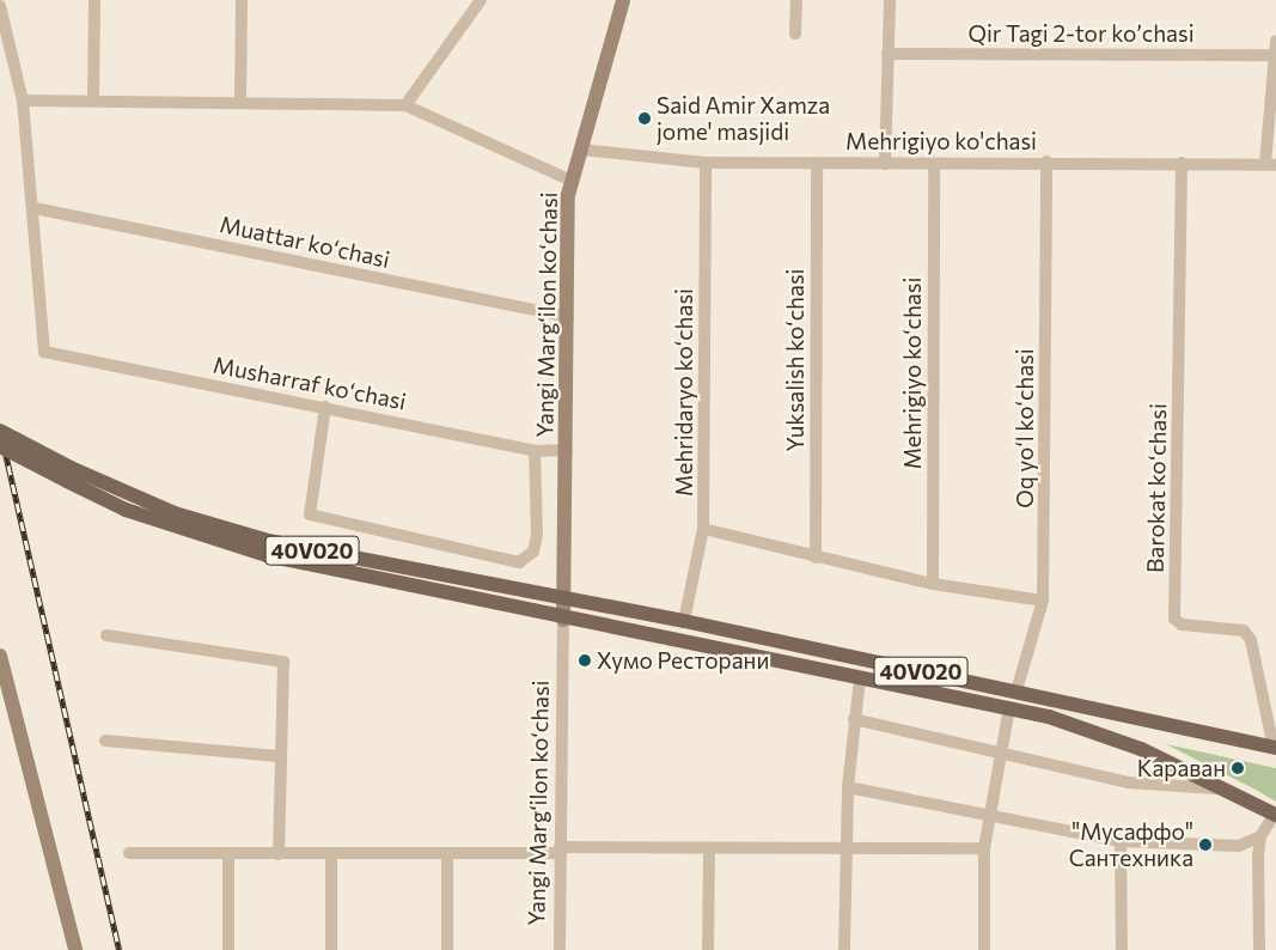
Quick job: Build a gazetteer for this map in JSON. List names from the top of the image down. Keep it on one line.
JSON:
{"streets":{"main road":["Yangi Margʻilon koʻchasi","40V020"],"street":["Qir Tagi 2-tor koʼchasi","Mehrigiyo ko'chasi","Muattar koʻchasi","Yuksalish koʻchasi","Mehrigiyo koʻchasi","Musharraf koʻchasi","Mehridaryo koʻchasi","Oq yoʻl koʻchasi","Barokat koʻchasi"]},"crossings":[["Mehrigiyo ko'chasi","Yangi Margʻilon koʻchasi"],["Mehrigiyo ko'chasi","Yuksalish koʻchasi"],["Mehrigiyo ko'chasi","Mehrigiyo koʻchasi"],["Mehrigiyo ko'chasi","Mehridaryo koʻchasi"],["Mehrigiyo ko'chasi","Oq yoʻl koʻchasi"],["Mehrigiyo ko'chasi","Barokat koʻchasi"],["Muattar koʻchasi","Yangi Margʻilon koʻchasi"],["Muattar koʻchasi","Musharraf koʻchasi"],["Yangi Margʻilon koʻchasi","Musharraf koʻchasi"],["Yangi Margʻilon koʻchasi","40V020"],["Mehridaryo koʻchasi","40V020"],["Oq yoʻl koʻchasi","40V020"],["Barokat koʻchasi","40V020"]],"places":["Said Amir Xamza jome' masjidi","Хумо Ресторани","Караван","\"Мусаффо\" Сантехника"]}
